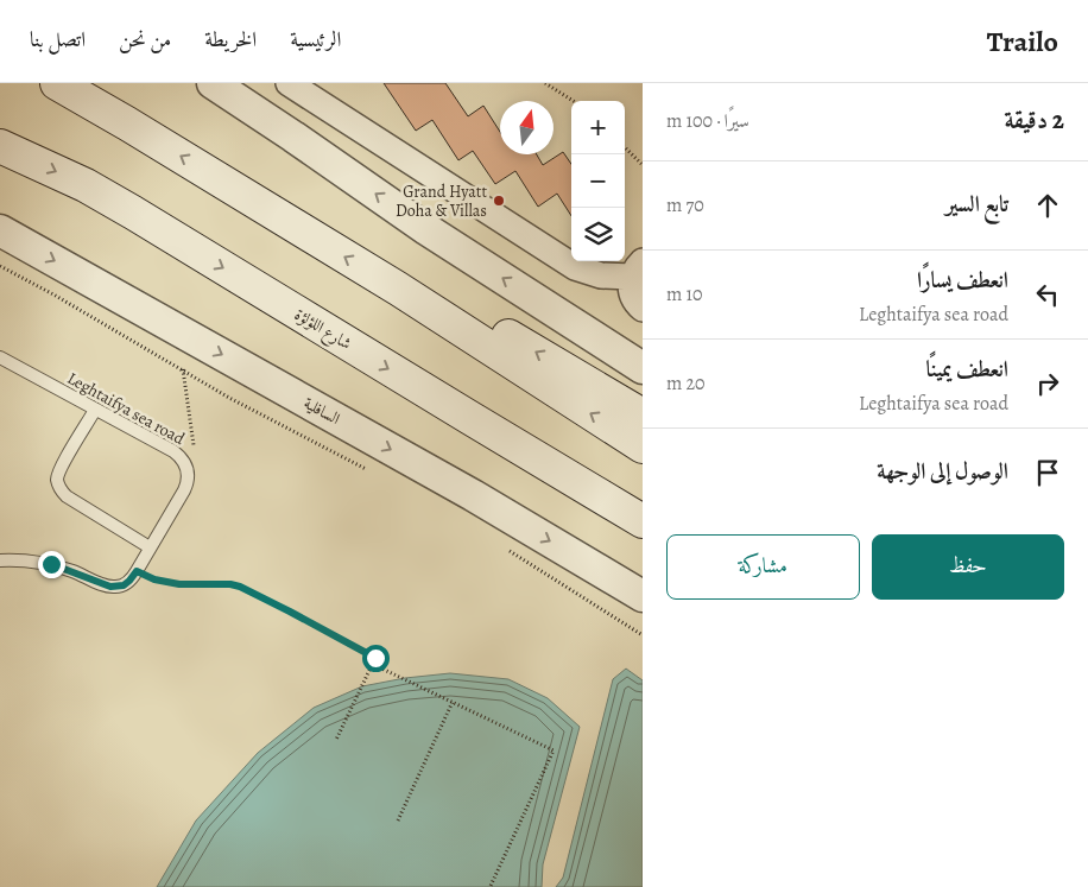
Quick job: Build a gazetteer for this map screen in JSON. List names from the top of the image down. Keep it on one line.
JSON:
{"streets":{"main road":["شارع اللؤلؤة"],"street":["السافلية"],"lane":["Leghtaifya sea road"]},"places":["Grand Hyatt Doha & Villas"],"north":"top","page":{"header":"Trailo","nav":["الرئيسية","الخريطة","من نحن","اتصل بنا"],"heading":["2 دقيقة","سيرًا · 100 m"],"map_buttons":["+","−"],"list":[["تابع السير","70 m"],["انعطف يسارًا","Leghtaifya sea road","10 m"],["انعطف يمينًا","Leghtaifya sea road","20 m"],"الوصول إلى الوجهة"],"buttons":["حفظ","مشاركة"]}}
